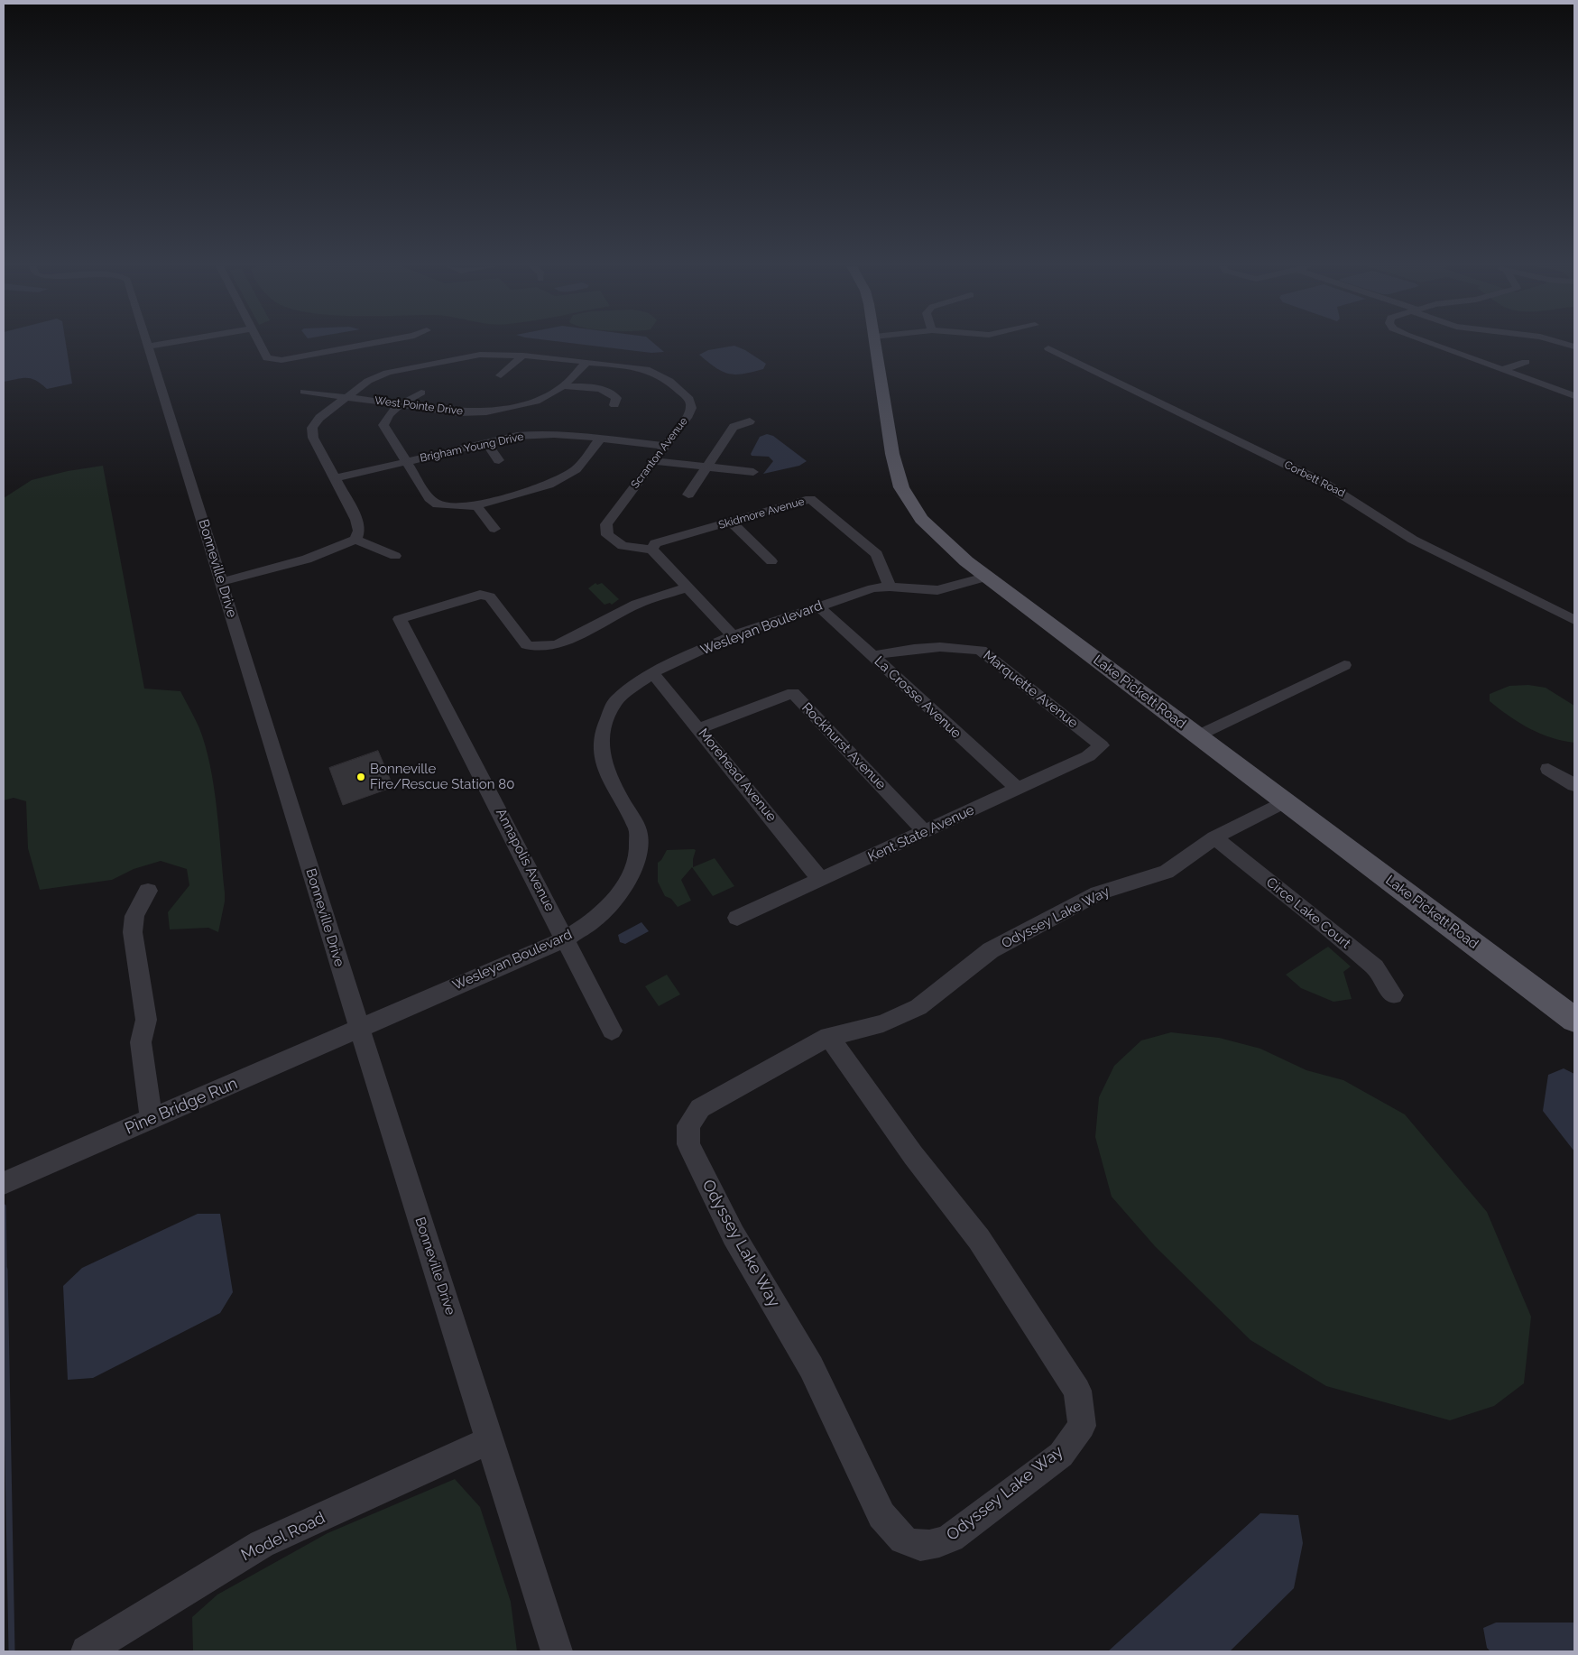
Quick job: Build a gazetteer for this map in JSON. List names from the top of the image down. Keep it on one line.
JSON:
{"streets":{"main road":["Lake Pickett Road"],"street":["West Pointe Drive","Brigham Young Drive","Scranton Avenue","Corbett Road","Skidmore Avenue","Bonneville Drive","Wesleyan Boulevard","Marquette Avenue","La Crosse Avenue","Rockhurst Avenue","Morehead Avenue","Kent State Avenue","Annapolis Avenue","Circe Lake Court","Odyssey Lake Way","Pine Bridge Run","Model Road"]},"crossings":[["West Pointe Drive","Scranton Avenue"],["Brigham Young Drive","Scranton Avenue"],["Scranton Avenue","Skidmore Avenue"],["Skidmore Avenue","Wesleyan Boulevard"],["Bonneville Drive","Wesleyan Boulevard"],["Bonneville Drive","Pine Bridge Run"],["Bonneville Drive","Model Road"],["Wesleyan Boulevard","Lake Pickett Road"],["Wesleyan Boulevard","La Crosse Avenue"],["Wesleyan Boulevard","Morehead Avenue"],["Wesleyan Boulevard","Annapolis Avenue"],["Wesleyan Boulevard","Pine Bridge Run"],["Marquette Avenue","La Crosse Avenue"],["Marquette Avenue","Kent State Avenue"],["Lake Pickett Road","Odyssey Lake Way"],["La Crosse Avenue","Kent State Avenue"],["Rockhurst Avenue","Morehead Avenue"],["Rockhurst Avenue","Kent State Avenue"],["Morehead Avenue","Kent State Avenue"],["Circe Lake Court","Odyssey Lake Way"]],"places":["Bonneville Fire/Rescue Station 80"]}
